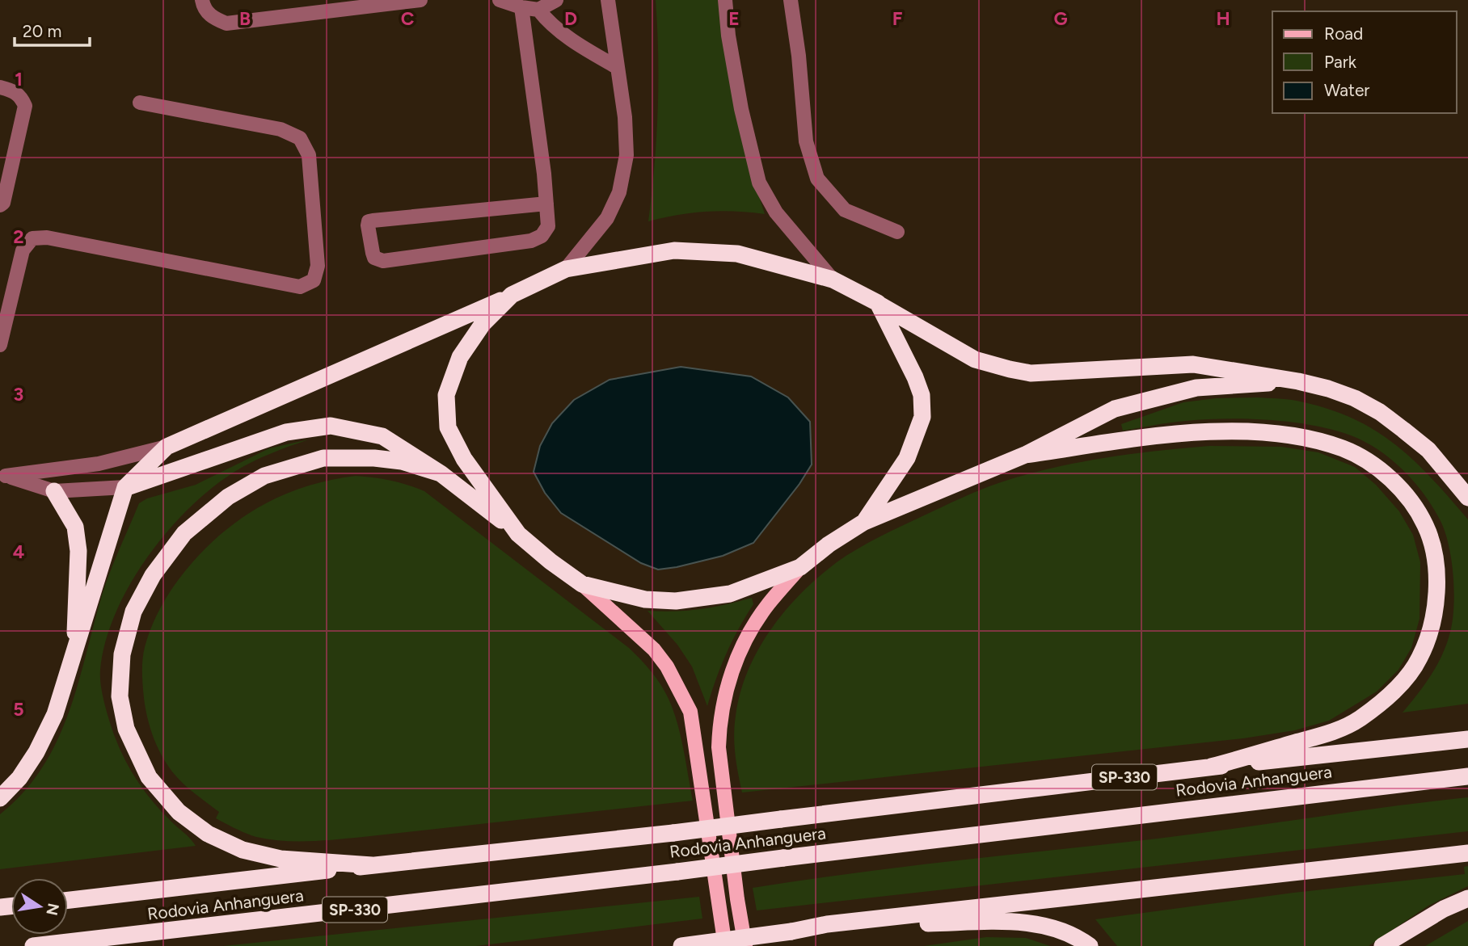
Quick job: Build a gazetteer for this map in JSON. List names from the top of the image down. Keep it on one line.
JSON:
{"streets":{"highway":["SP-330","Rodovia Anhanguera"]},"legend":["Road","Park","Water"],"scale_bar":"20 m","north":"right","grid":{"columns":["B","C","D","E","F","G","H"],"rows":["1","2","3","4","5"]}}
